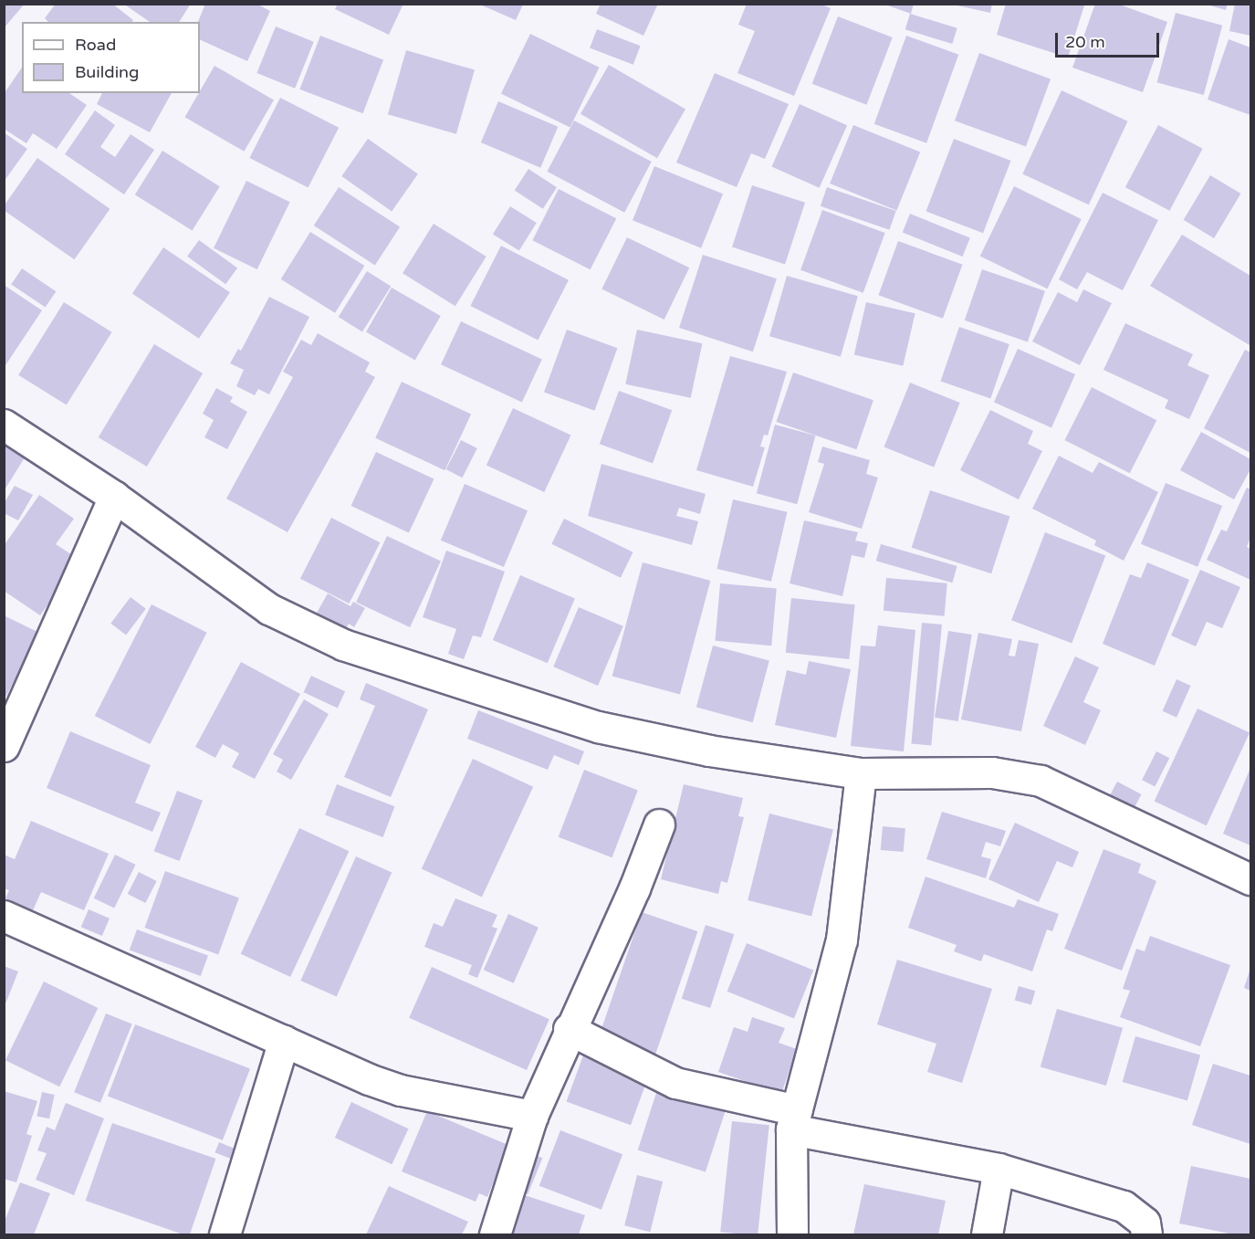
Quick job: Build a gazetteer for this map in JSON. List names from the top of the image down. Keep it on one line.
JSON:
{"legend":["Road","Building"],"scale_bar":"20 m"}
